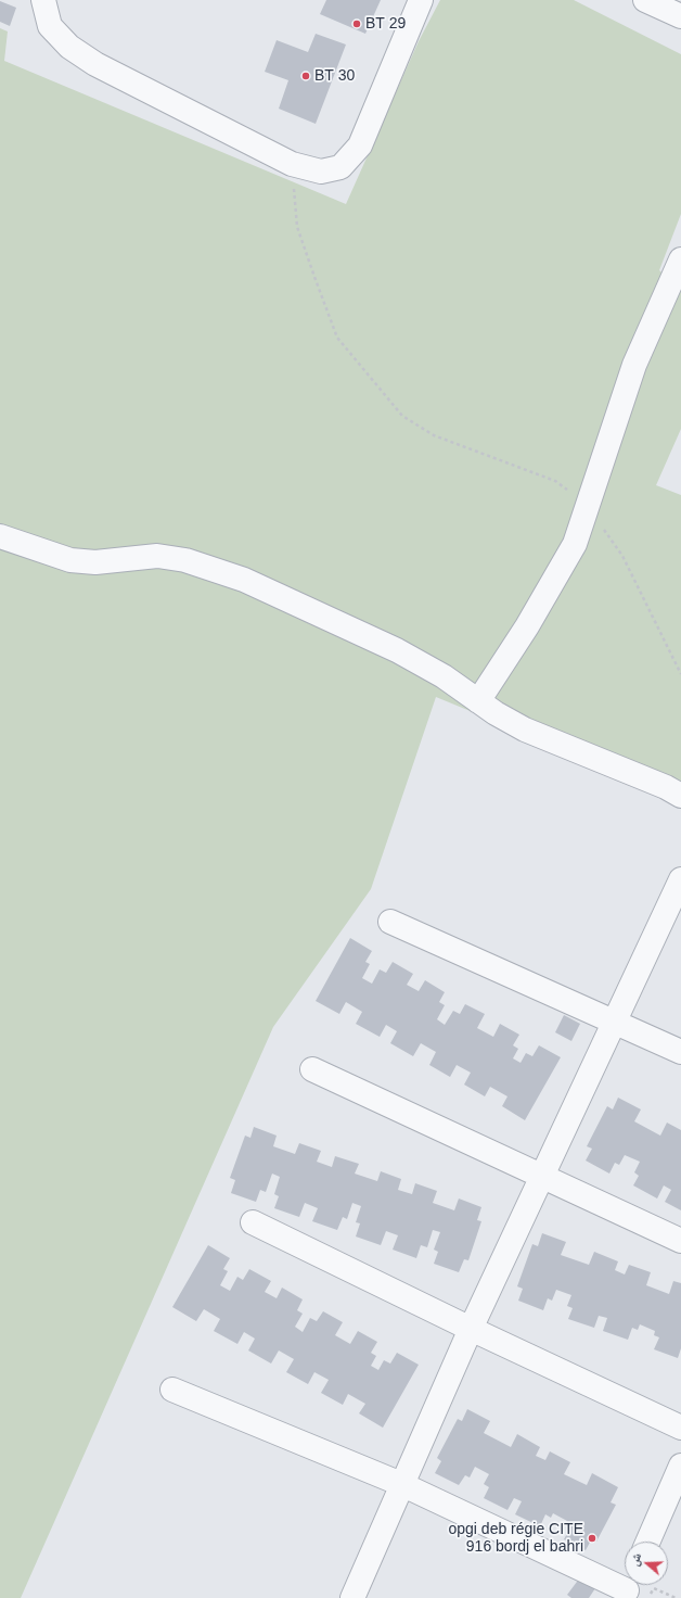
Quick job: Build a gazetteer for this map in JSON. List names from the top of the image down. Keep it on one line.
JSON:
{"places":["BT 29","BT 30","opgi deb régie CITE 916 bordj el bahri"],"north":"left"}
